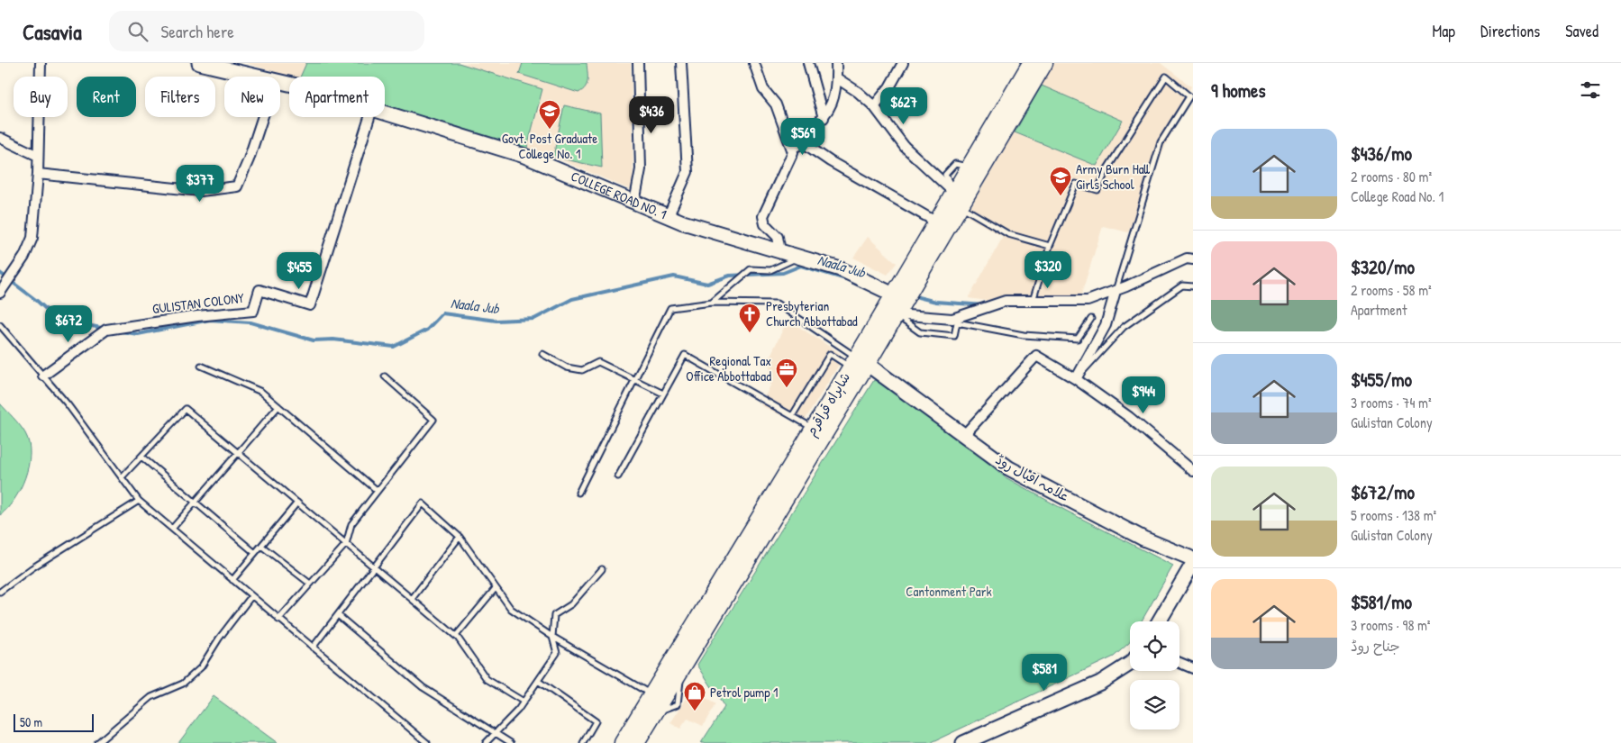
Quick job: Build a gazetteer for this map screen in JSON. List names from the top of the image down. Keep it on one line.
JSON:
{"streets":{"highway":["شاہراہ قراقرم"],"main road":["COLLEGE ROAD NO. 1","علامہ اقبال روڈ"],"street":["GULISTAN COLONY"]},"crossings":[["COLLEGE ROAD NO. 1","شاہراہ قراقرم"],["شاہراہ قراقرم","علامہ اقبال روڈ"]],"water":["Naala Jub"],"parks":["Cantonment Park"],"places":{"school or university":["Govt. Post Graduate College No. 1","Army Burn Hall Girls School"],"church":["Presbyterian Church Abbottabad"],"office":["Regional Tax Office Abbottabad"],"shop":["Petrol pump 1"]},"scale_bar":"50 m","page":{"header":"Casavia","search":"Search here","nav":["Map","Directions","Saved"],"heading":"9 homes","chip":["Buy","Rent","Filters","New","Apartment"],"price":["$627","$436","$569","$377","$320","$455","$672","$944","$581"],"list":[{"name":"$436/mo","note":"2 rooms · 80 m² · College Road No. 1"},{"name":"$320/mo","note":"2 rooms · 58 m² · Apartment"},{"name":"$455/mo","note":"3 rooms · 74 m² · Gulistan Colony"},{"name":"$672/mo","note":"5 rooms · 138 m² · Gulistan Colony"},{"name":"$581/mo","note":"3 rooms · 98 m² · جناح روڈ"}],"scale":"50 m"}}
